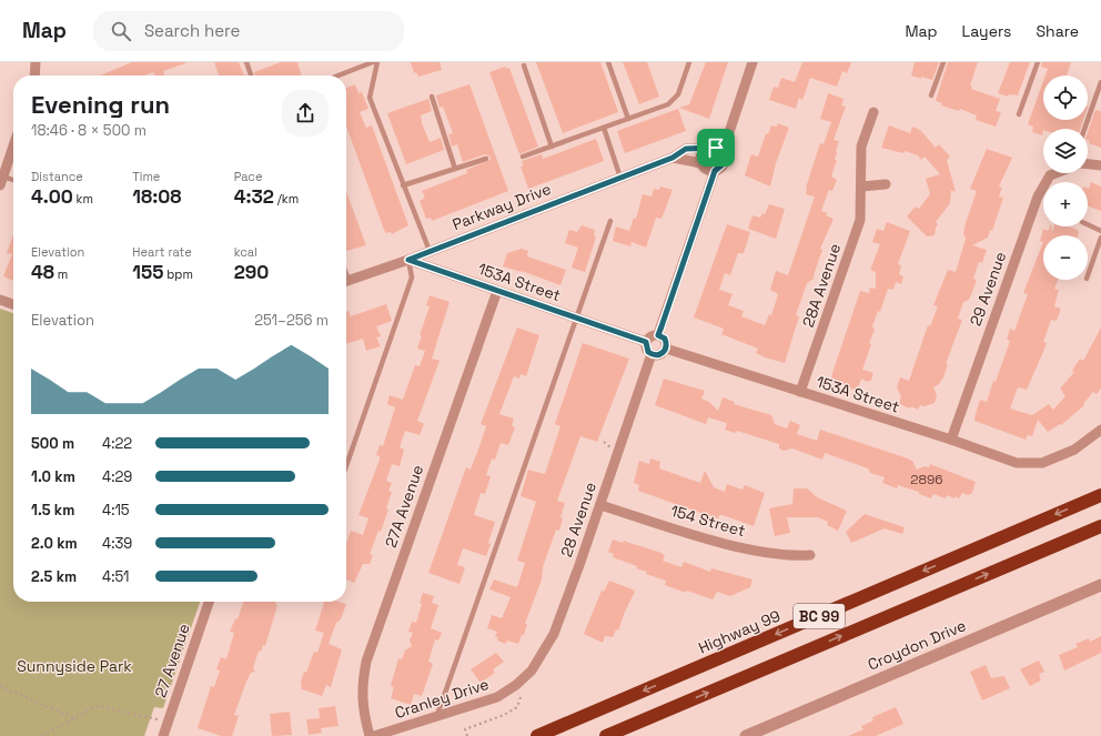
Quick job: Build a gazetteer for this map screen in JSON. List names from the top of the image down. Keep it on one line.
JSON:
{"streets":{"highway":["BC 99","Highway 99"],"street":["Parkway Drive","153A Street","28A Avenue","29 Avenue","27A Avenue","28 Avenue","154 Street","Croydon Drive","27 Avenue","Cranley Drive"]},"crossings":[["Parkway Drive","153A Street"],["153A Street","28A Avenue"],["153A Street","29 Avenue"],["153A Street","27A Avenue"],["153A Street","28 Avenue"],["28 Avenue","154 Street"],["28 Avenue","Cranley Drive"]],"parks":["Sunnyside Park"],"house_numbers":["2896"],"page":{"header":"Map","search":"Search here","nav":["Map","Layers","Share"],"map_buttons":["+","−"],"heading":["Evening run","18:46 · 8 × 500 m"],"stats":[["Distance","4.00 km"],["Time","18:08"],["Pace","4:32 /km"],["Elevation","48 m"],["Heart rate","155 bpm"],["kcal","290"]],"chart":["Elevation","251–256 m"],"list":[{"name":"500 m","note":"4:22"},{"name":"1.0 km","note":"4:29"},{"name":"1.5 km","note":"4:15"},{"name":"2.0 km","note":"4:39"},{"name":"2.5 km","note":"4:51"}]}}
